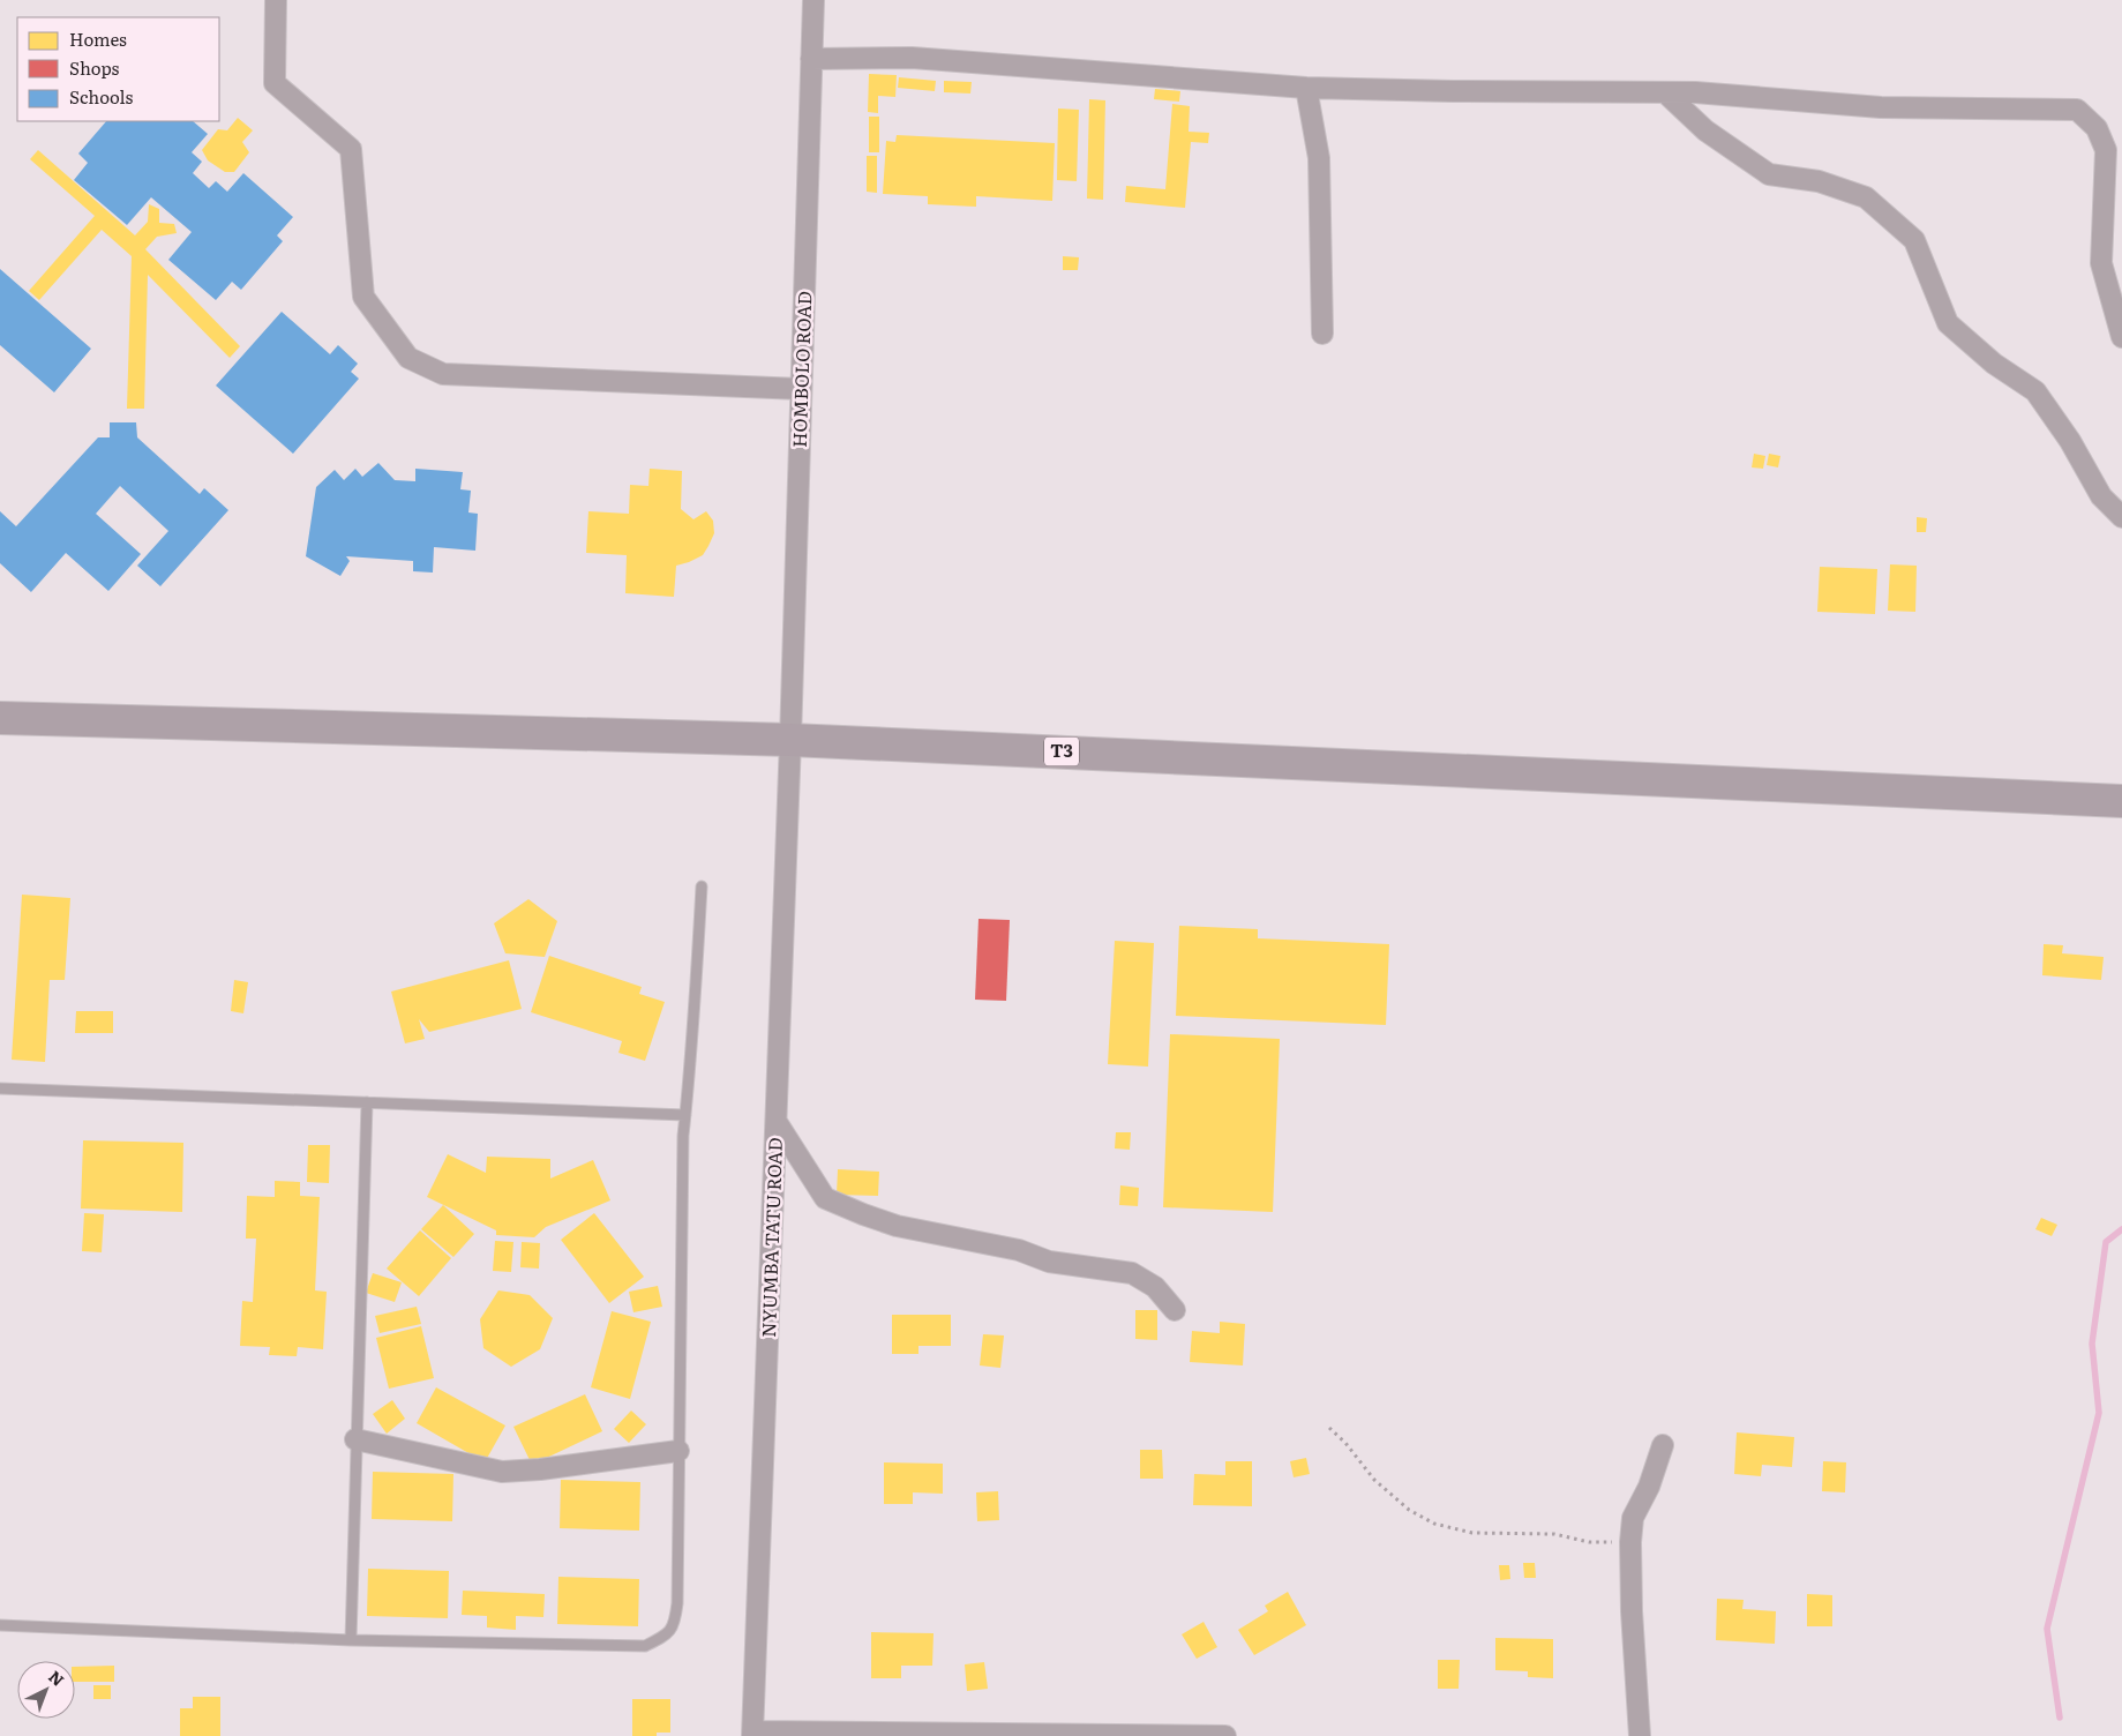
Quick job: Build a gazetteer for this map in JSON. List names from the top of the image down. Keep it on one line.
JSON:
{"streets":{"highway":["T3"],"street":["HOMBOLO ROAD","NYUMBA TATU ROAD"]},"crossings":[["HOMBOLO ROAD","T3"],["HOMBOLO ROAD","NYUMBA TATU ROAD"],["T3","NYUMBA TATU ROAD"]],"legend":["Homes","Shops","Schools"],"north":"top right"}
